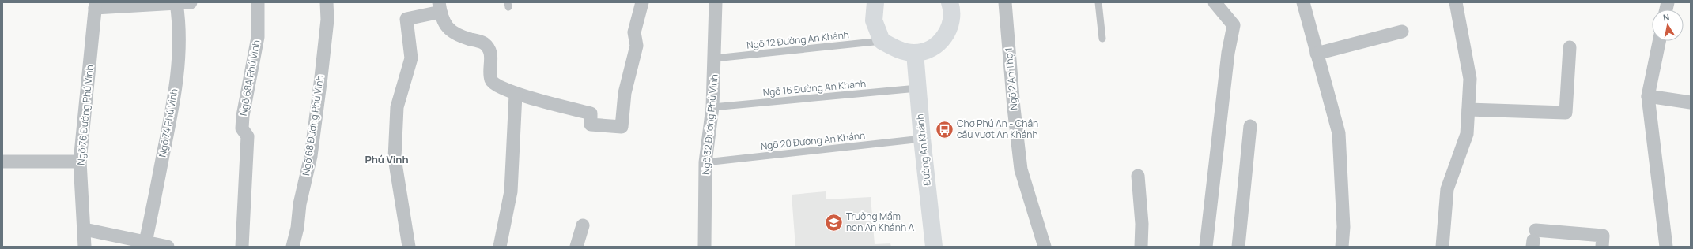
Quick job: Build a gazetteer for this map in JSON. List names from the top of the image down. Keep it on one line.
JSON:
{"streets":{"street":["Ngõ 68A Phú Vinh","Ngõ 2 An Thọ 1","Ngõ 76 Đường Phú Vinh","Ngõ 74 Phú Vinh","Ngõ 32 Đường Phú Vinh","Ngõ 68 Đường Phú Vinh","Đường An Khánh"],"lane":["Ngõ 12 Đường An Khánh","Ngõ 16 Đường An Khánh","Ngõ 20 Đường An Khánh"]},"crossings":[["Ngõ 12 Đường An Khánh","Ngõ 32 Đường Phú Vinh"],["Ngõ 16 Đường An Khánh","Ngõ 32 Đường Phú Vinh"],["Ngõ 16 Đường An Khánh","Đường An Khánh"],["Ngõ 32 Đường Phú Vinh","Ngõ 20 Đường An Khánh"],["Ngõ 20 Đường An Khánh","Đường An Khánh"]],"districts":["Phú Vinh"],"places":{"bus stop":["Chợ Phú An - Chân cầu vượt An Khánh"],"school or university":["Trường Mầm non An Khánh A"]},"north":"top"}
